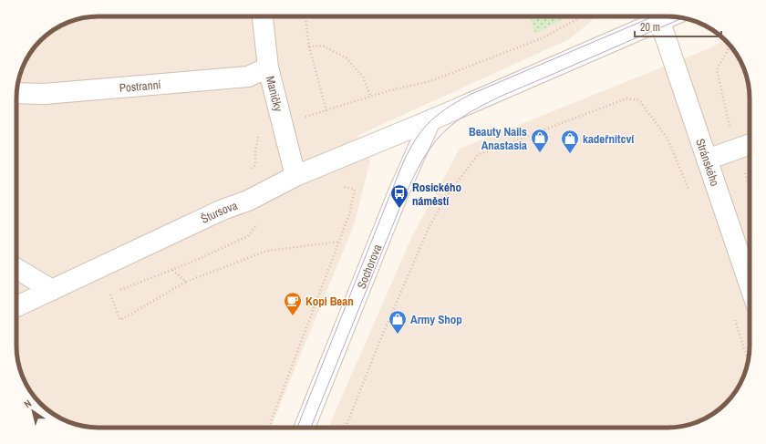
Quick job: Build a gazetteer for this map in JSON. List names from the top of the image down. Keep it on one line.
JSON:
{"streets":{"street":["Postranní","Maničky","Stránského","Štursova","Sochorova"]},"crossings":[["Postranní","Maničky"],["Maničky","Štursova"],["Štursova","Sochorova"]],"places":{"shop":["Beauty Nails Anastasia","kadeřnitcví","Army Shop"],"bus stop":["Rosického náměstí"],"cafe":["Kopi Bean"]},"scale_bar":"20 m","north":"top left"}
